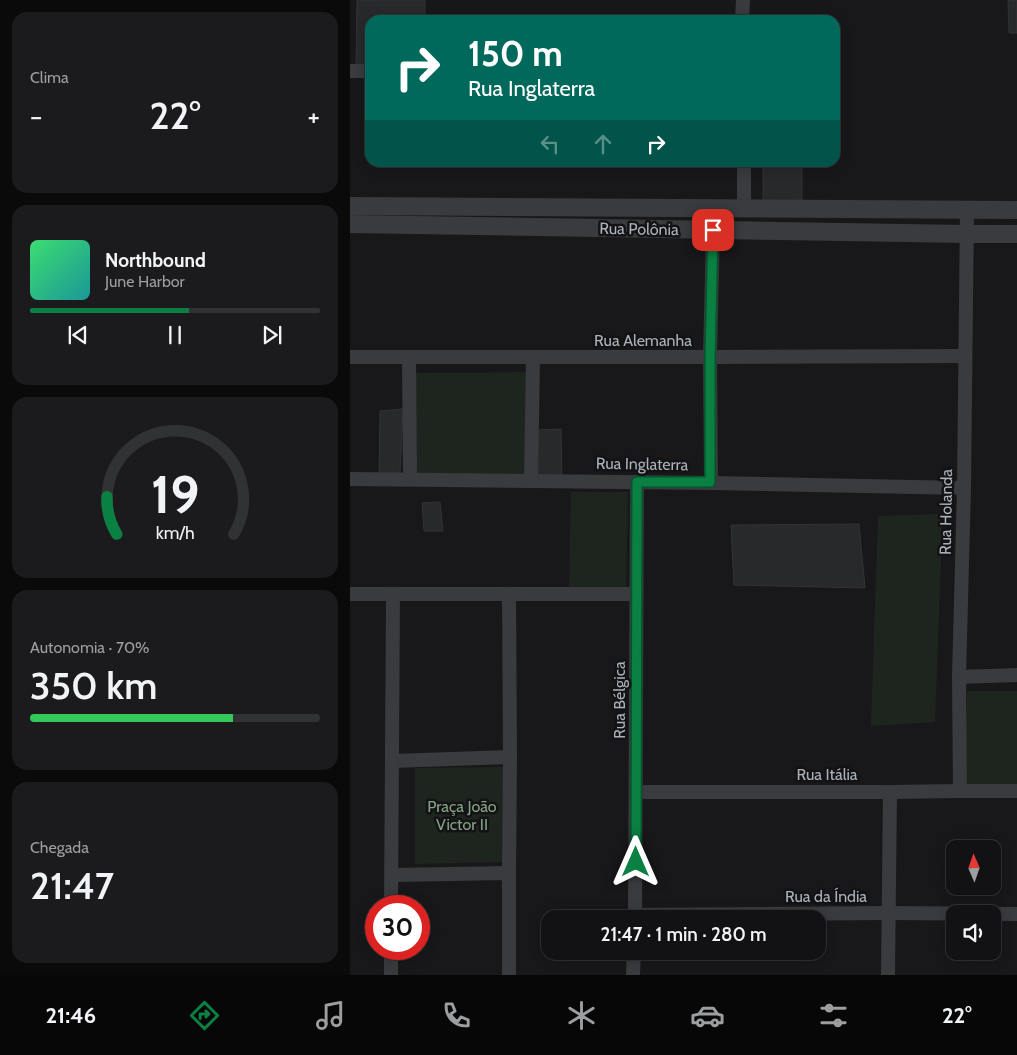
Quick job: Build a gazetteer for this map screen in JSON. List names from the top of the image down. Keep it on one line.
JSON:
{"streets":{"street":["Rua Polônia","Rua Alemanha","Rua Inglaterra","Rua Holanda","Rua Bélgica","Rua Itália","Rua da Índia"]},"crossings":[["Rua Polônia","Rua Holanda"],["Rua Alemanha","Rua Holanda"],["Rua Inglaterra","Rua Holanda"],["Rua Inglaterra","Rua Bélgica"],["Rua Holanda","Rua Itália"],["Rua Bélgica","Rua Itália"]],"parks":["Praça João Victor II"],"north":"top","page":{"tile":["Clima",["Autonomia · 70%","350 km"],["Chegada","21:47"]],"turn":["150 m","Rua Inglaterra"],"heat":["−","22°","+"],"song":["Northbound","June Harbor"],"limit":"30","trip":"21:47 · 1 min · 280 m","tabs":["21:46","22°"],"gauge":["19","km/h"]}}
